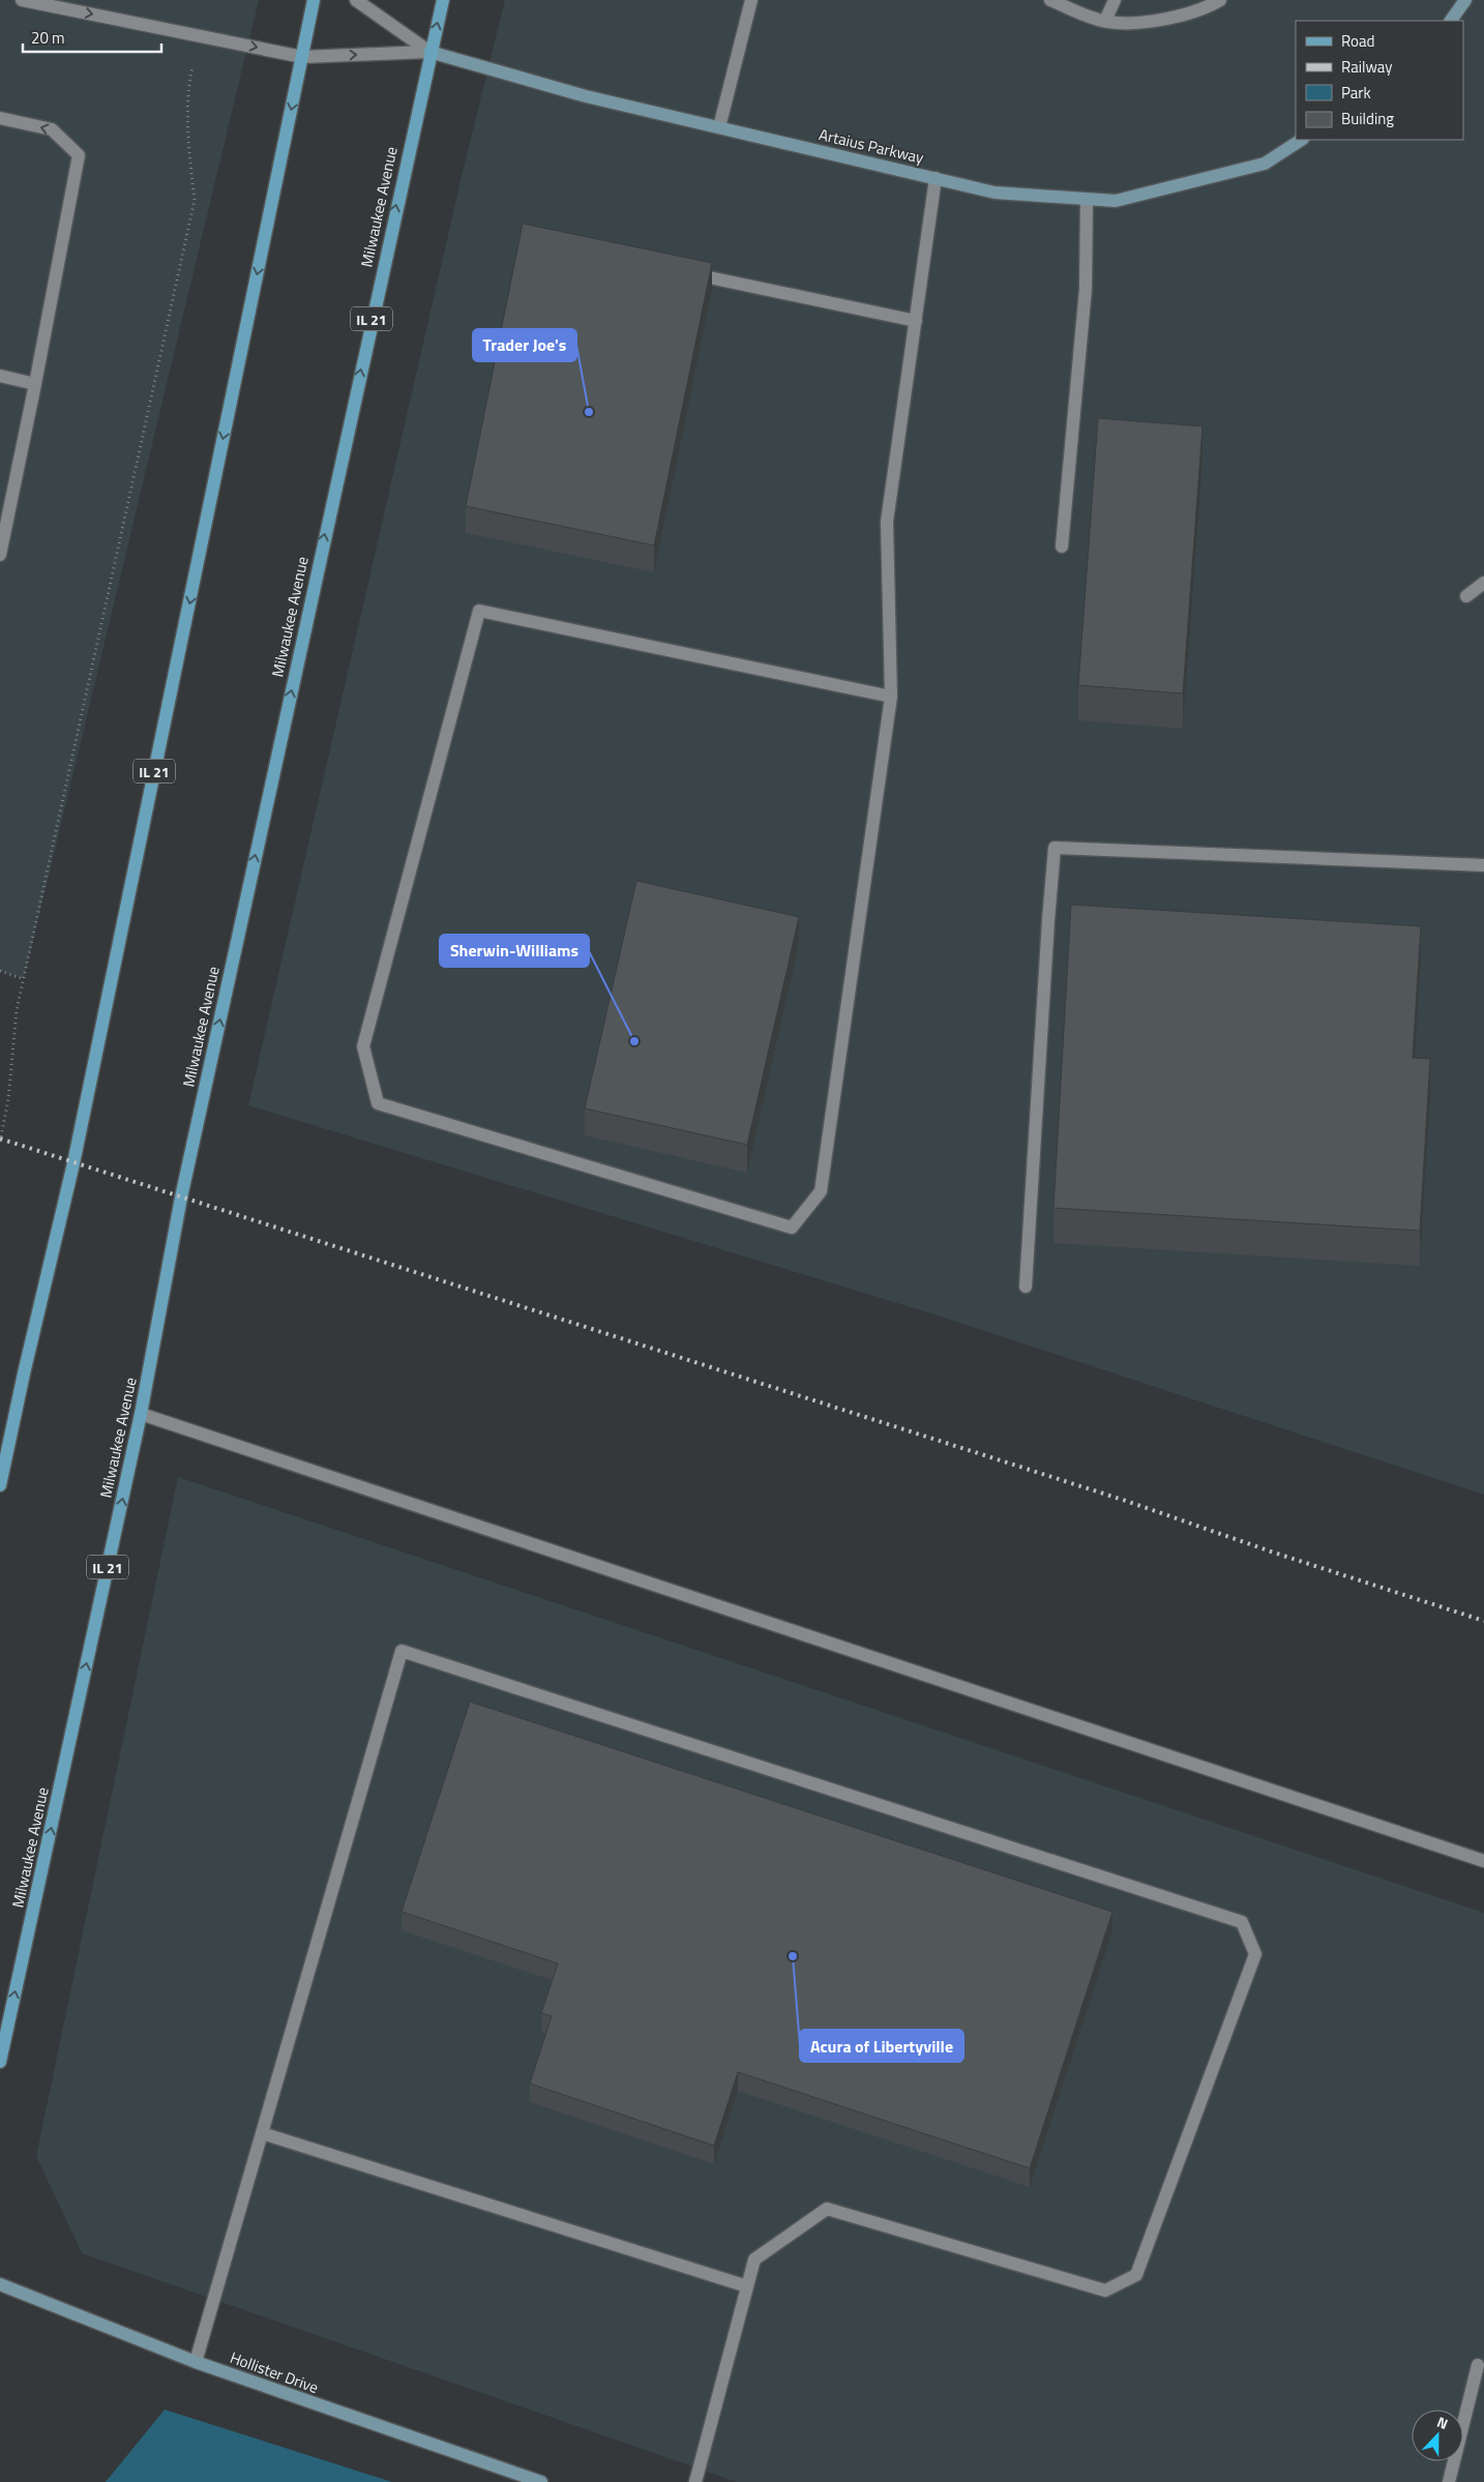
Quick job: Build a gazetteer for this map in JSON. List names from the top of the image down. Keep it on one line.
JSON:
{"streets":{"main road":["Milwaukee Avenue","IL 21"],"street":["Artaius Parkway","Hollister Drive"]},"crossings":[["Artaius Parkway","Milwaukee Avenue"]],"one_way":["Milwaukee Avenue"],"places":["Trader Joe's","Sherwin-Williams","Acura of Libertyville"],"legend":["Road","Railway","Park","Building"],"scale_bar":"20 m","north":"top"}
